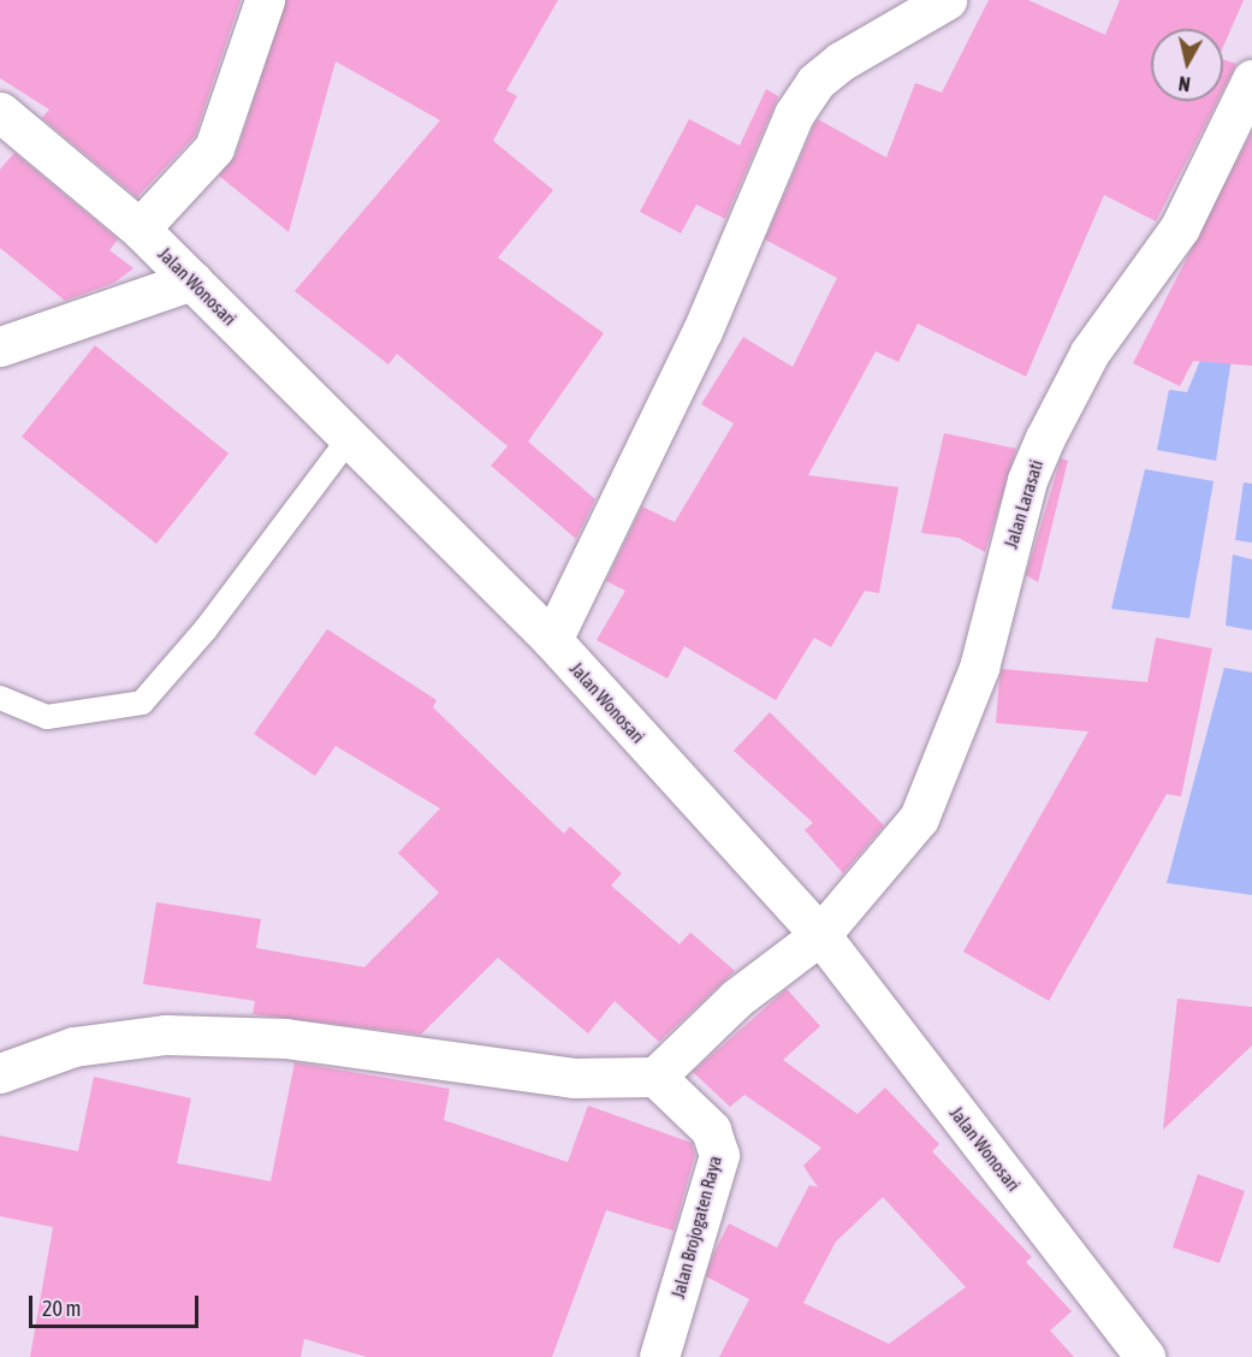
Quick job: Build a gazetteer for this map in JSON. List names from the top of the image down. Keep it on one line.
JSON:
{"streets":{"main road":["Jalan Wonosari","Jalan Larasati","Jalan Brojogaten Raya"]},"crossings":[["Jalan Wonosari","Jalan Larasati"],["Jalan Larasati","Jalan Brojogaten Raya"]],"scale_bar":"20 m","north":"bottom"}
